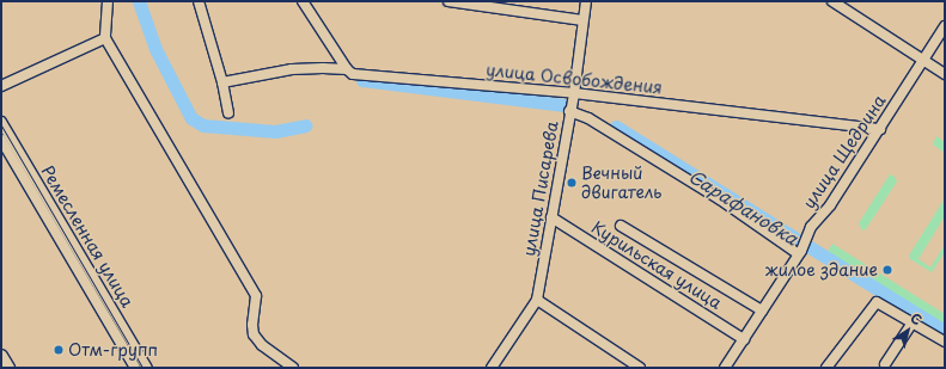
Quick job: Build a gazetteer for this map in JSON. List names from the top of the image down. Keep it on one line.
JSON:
{"streets":{"street":["улица Освобождения","улица Щедрина","улица Писарева","Ремесленная улица","Курильская улица"]},"crossings":[["улица Освобождения","улица Щедрина"],["улица Освобождения","улица Писарева"],["улица Щедрина","Курильская улица"],["улица Писарева","Курильская улица"]],"water":["Сарафановка"],"places":["Вечный двигатель","жилое здание","Отм-групп"],"north":"top right"}
